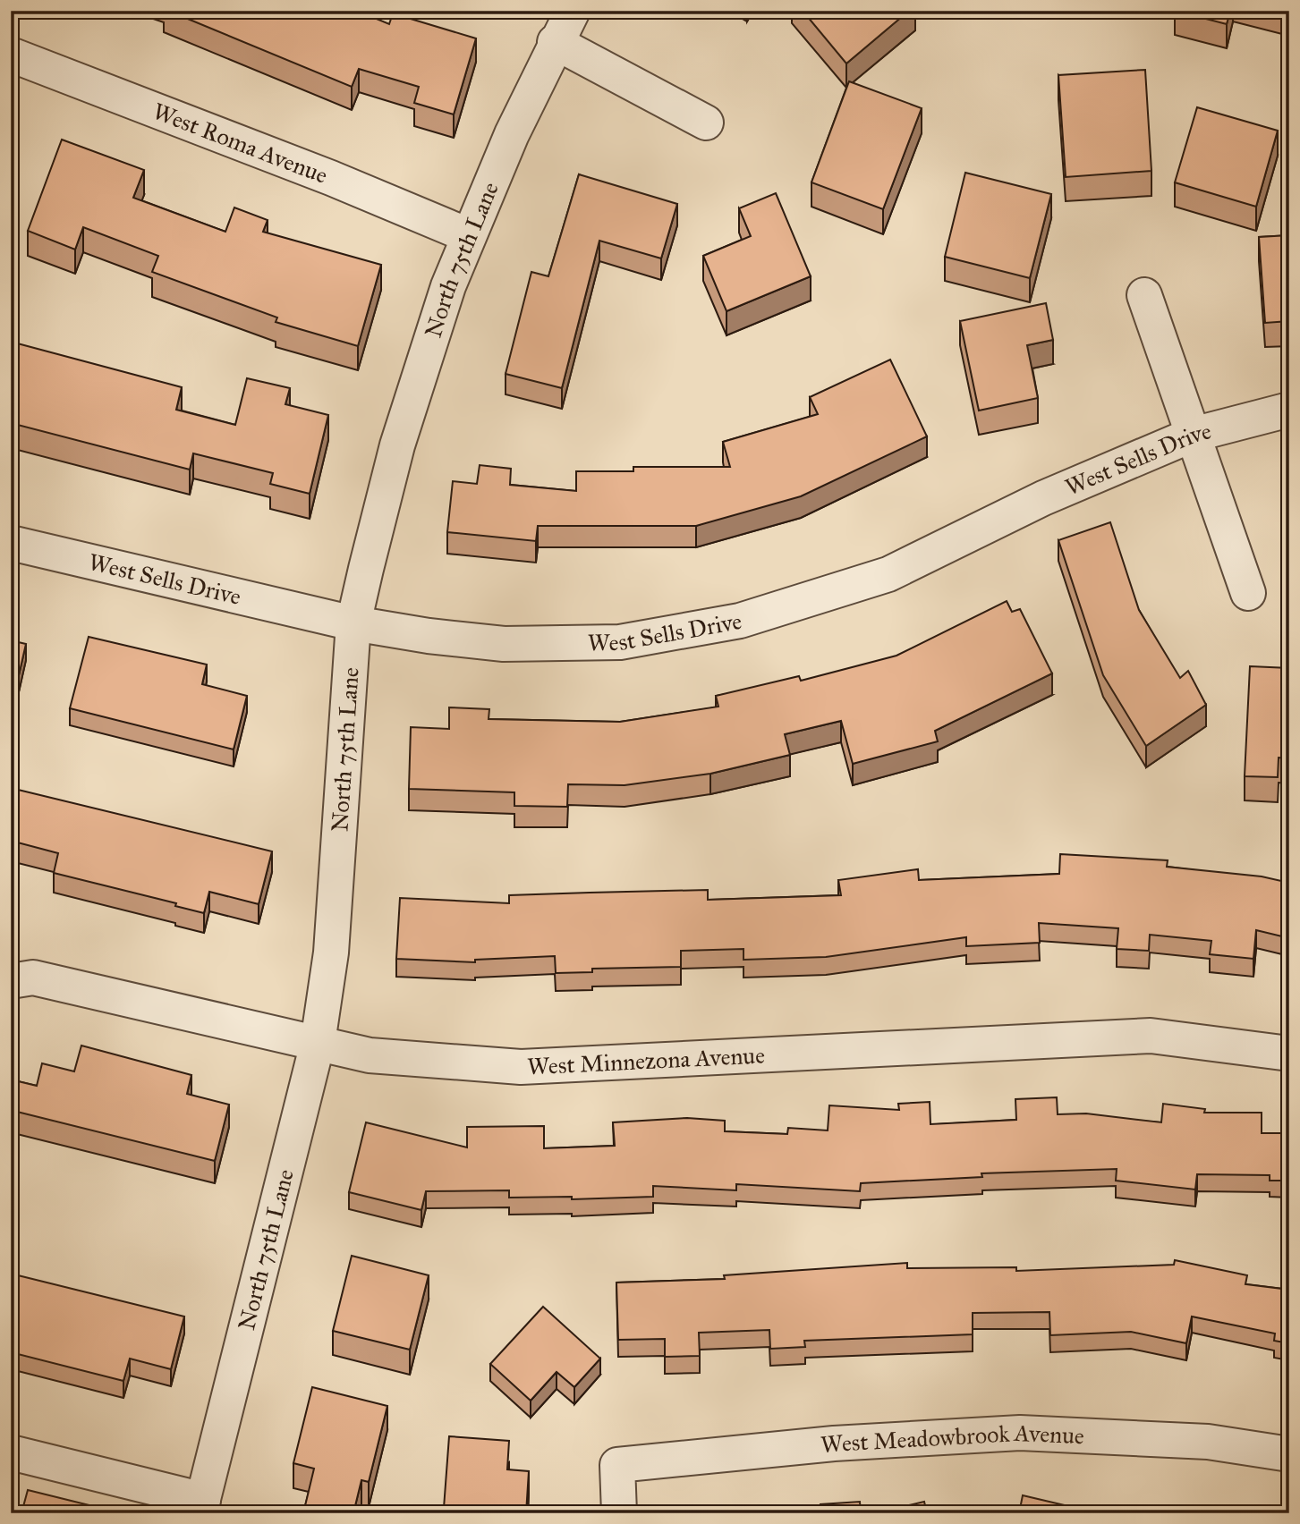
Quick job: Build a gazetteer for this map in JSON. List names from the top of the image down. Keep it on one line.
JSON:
{"streets":{"street":["West Roma Avenue","North 75th Lane","West Sells Drive","West Minnezona Avenue","West Meadowbrook Avenue"]},"crossings":[["West Roma Avenue","North 75th Lane"],["North 75th Lane","West Sells Drive"],["North 75th Lane","West Minnezona Avenue"]]}
